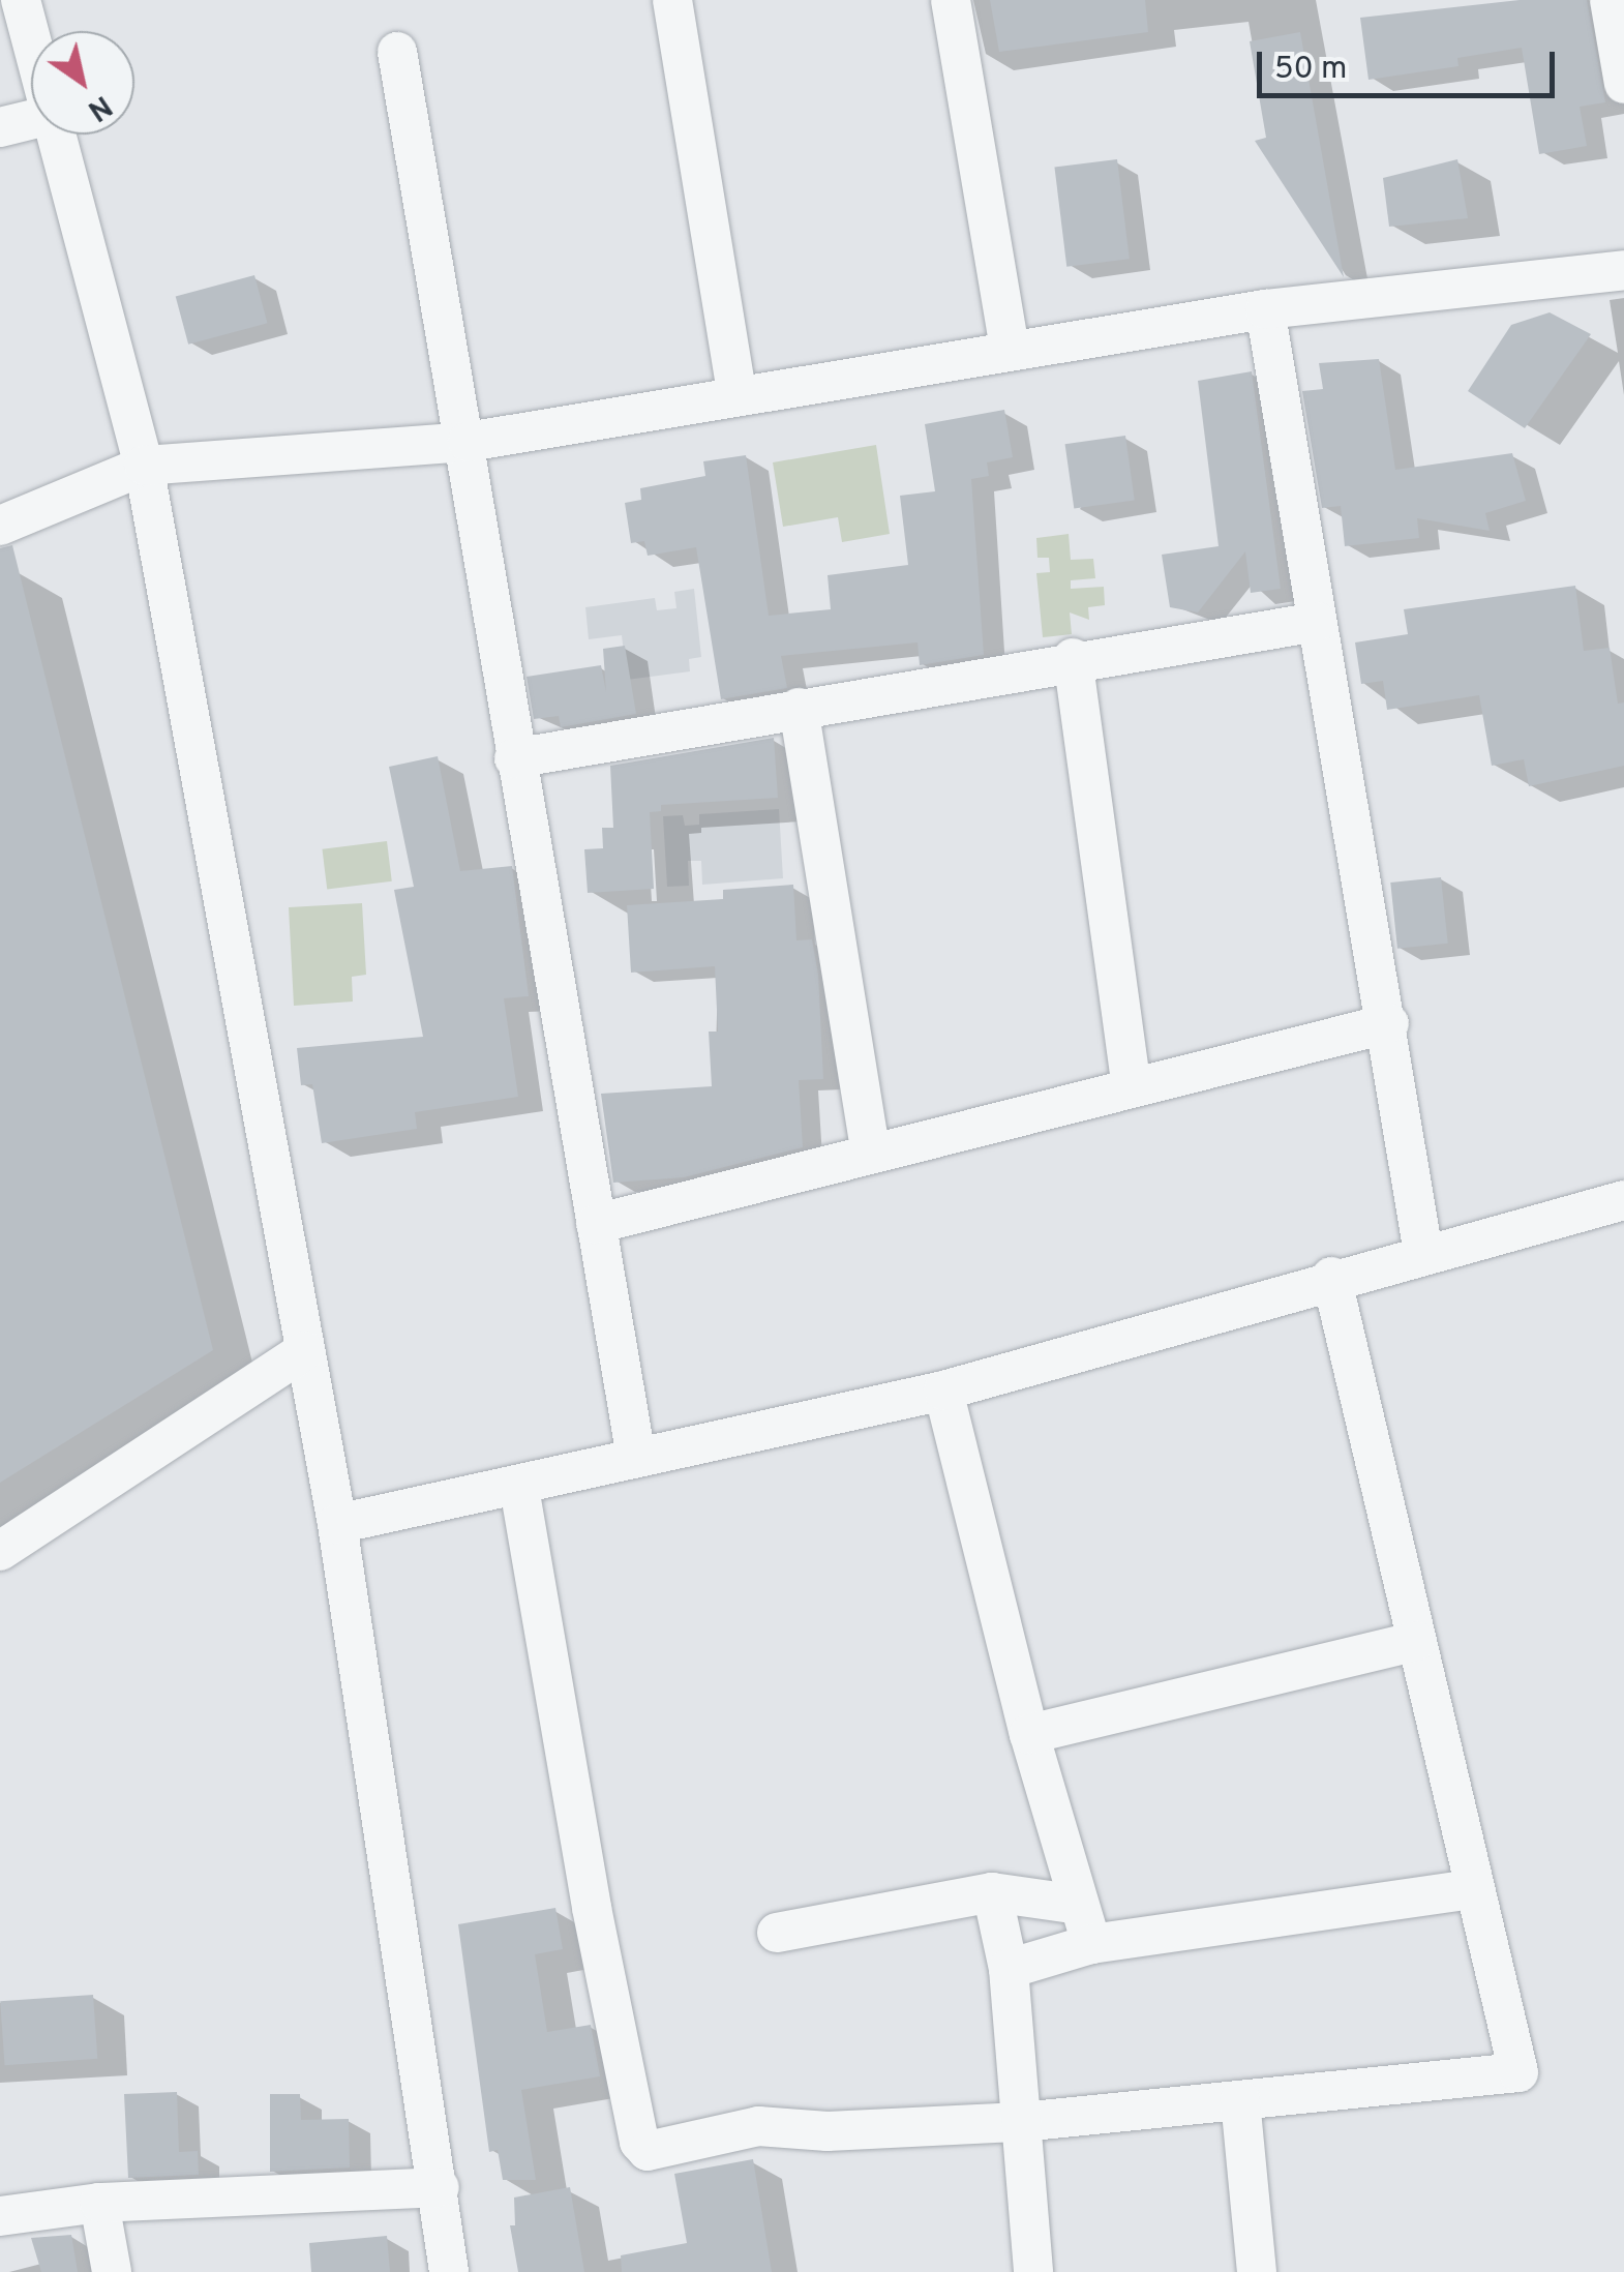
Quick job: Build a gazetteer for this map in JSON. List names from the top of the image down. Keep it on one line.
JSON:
{"scale_bar":"50 m","north":"bottom right"}
